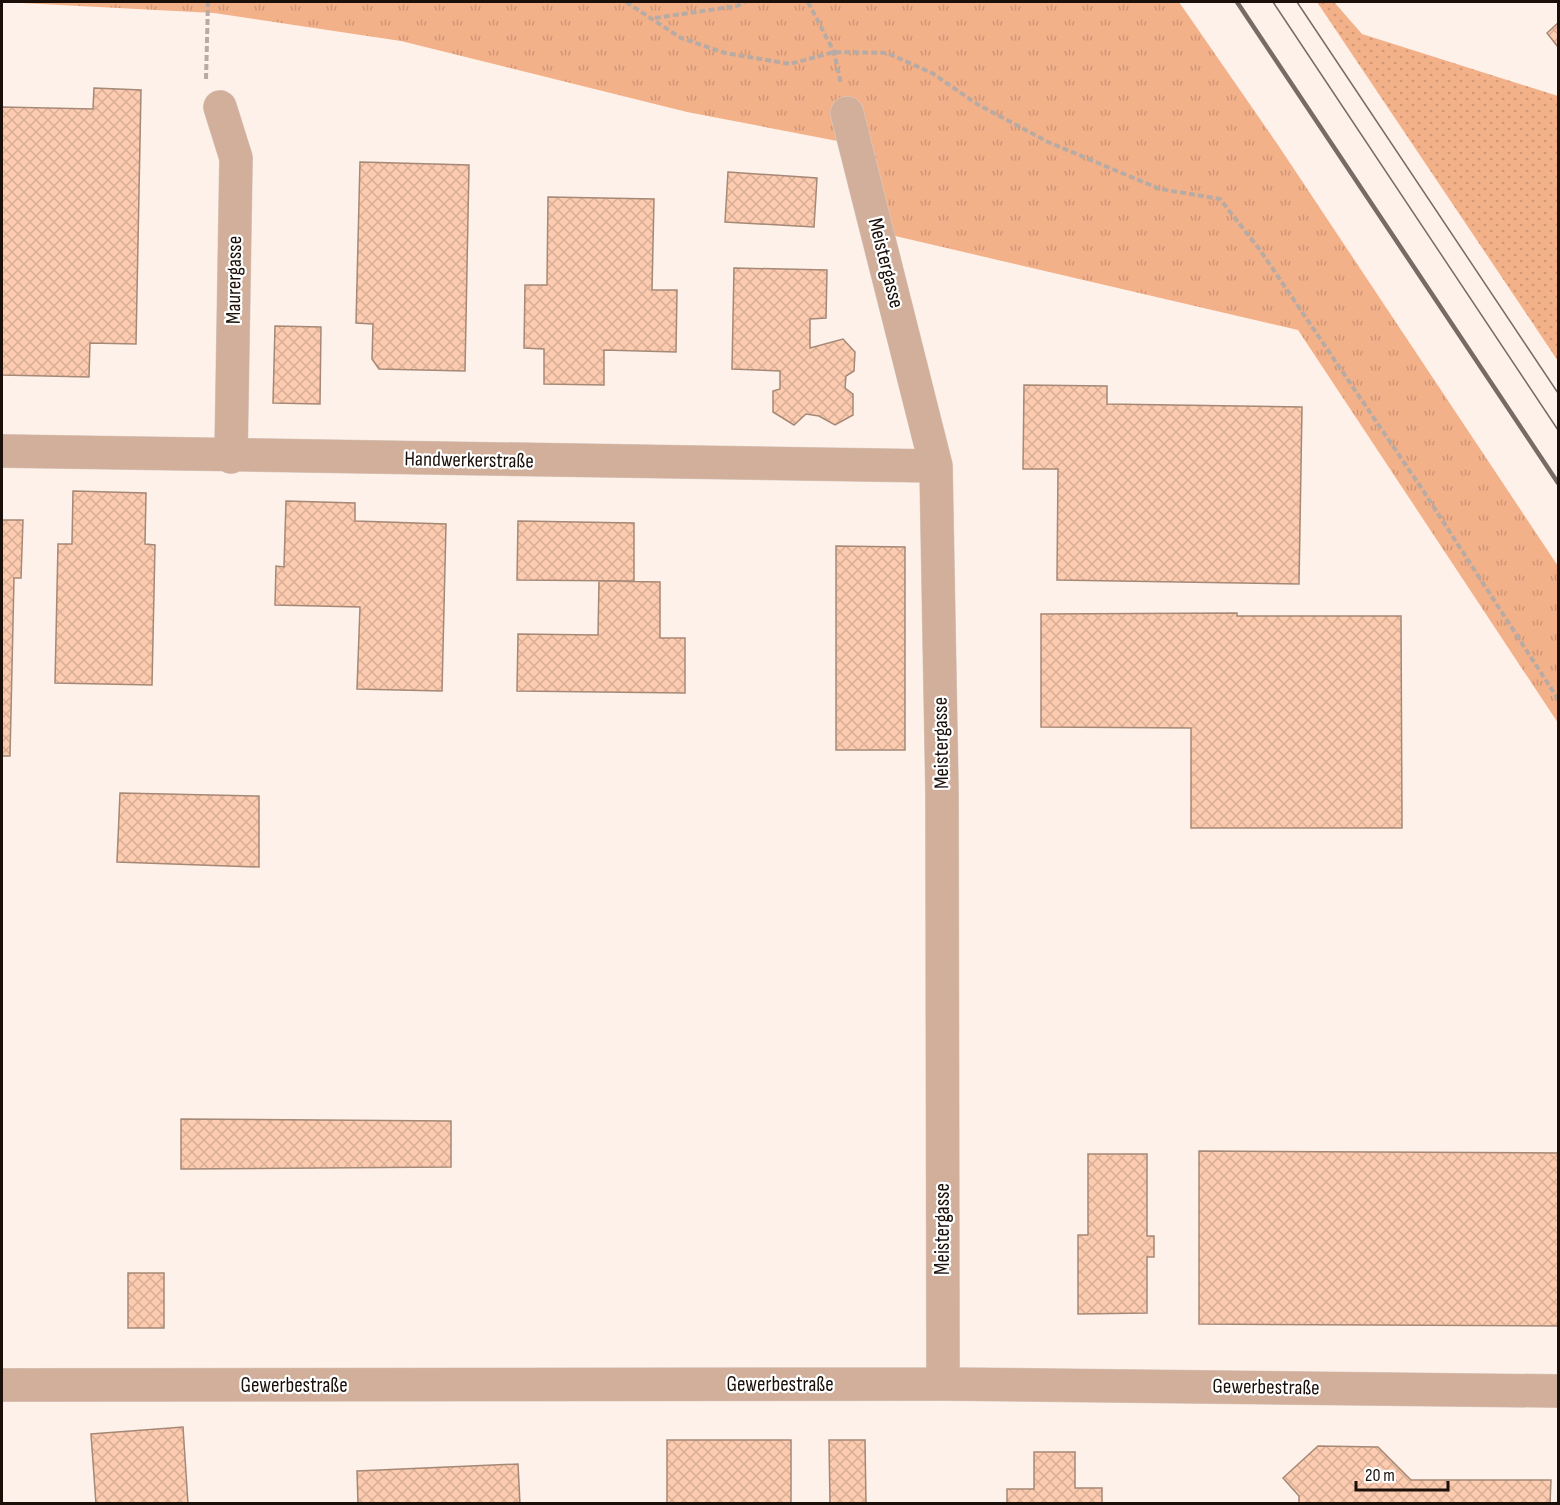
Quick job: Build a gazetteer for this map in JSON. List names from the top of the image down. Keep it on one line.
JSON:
{"streets":{"street":["Meistergasse","Maurergasse","Handwerkerstraße","Gewerbestraße"]},"crossings":[["Meistergasse","Handwerkerstraße"],["Meistergasse","Gewerbestraße"],["Maurergasse","Handwerkerstraße"]],"scale_bar":"20 m"}
